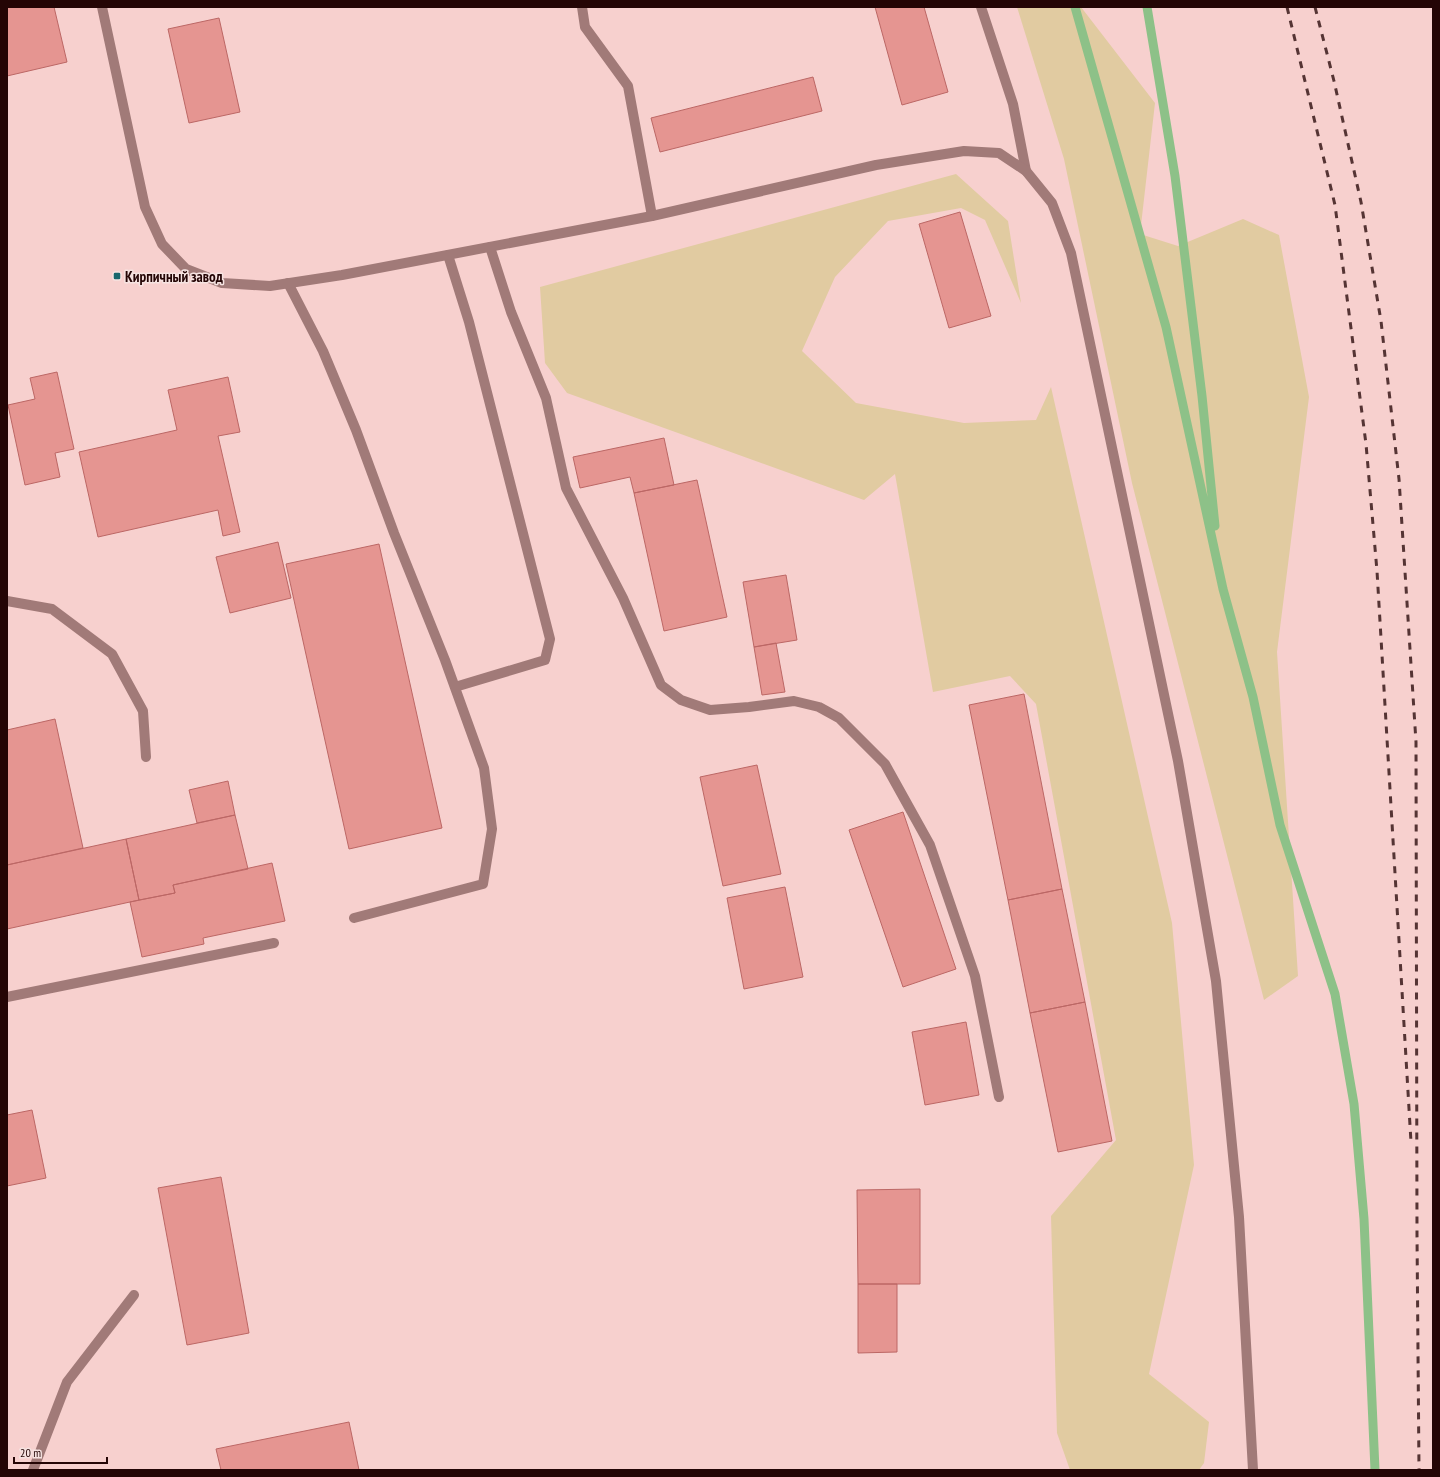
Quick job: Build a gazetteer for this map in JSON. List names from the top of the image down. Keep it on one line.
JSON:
{"places":{"transit":["Кирпичный завод"]},"scale_bar":"20 m"}
